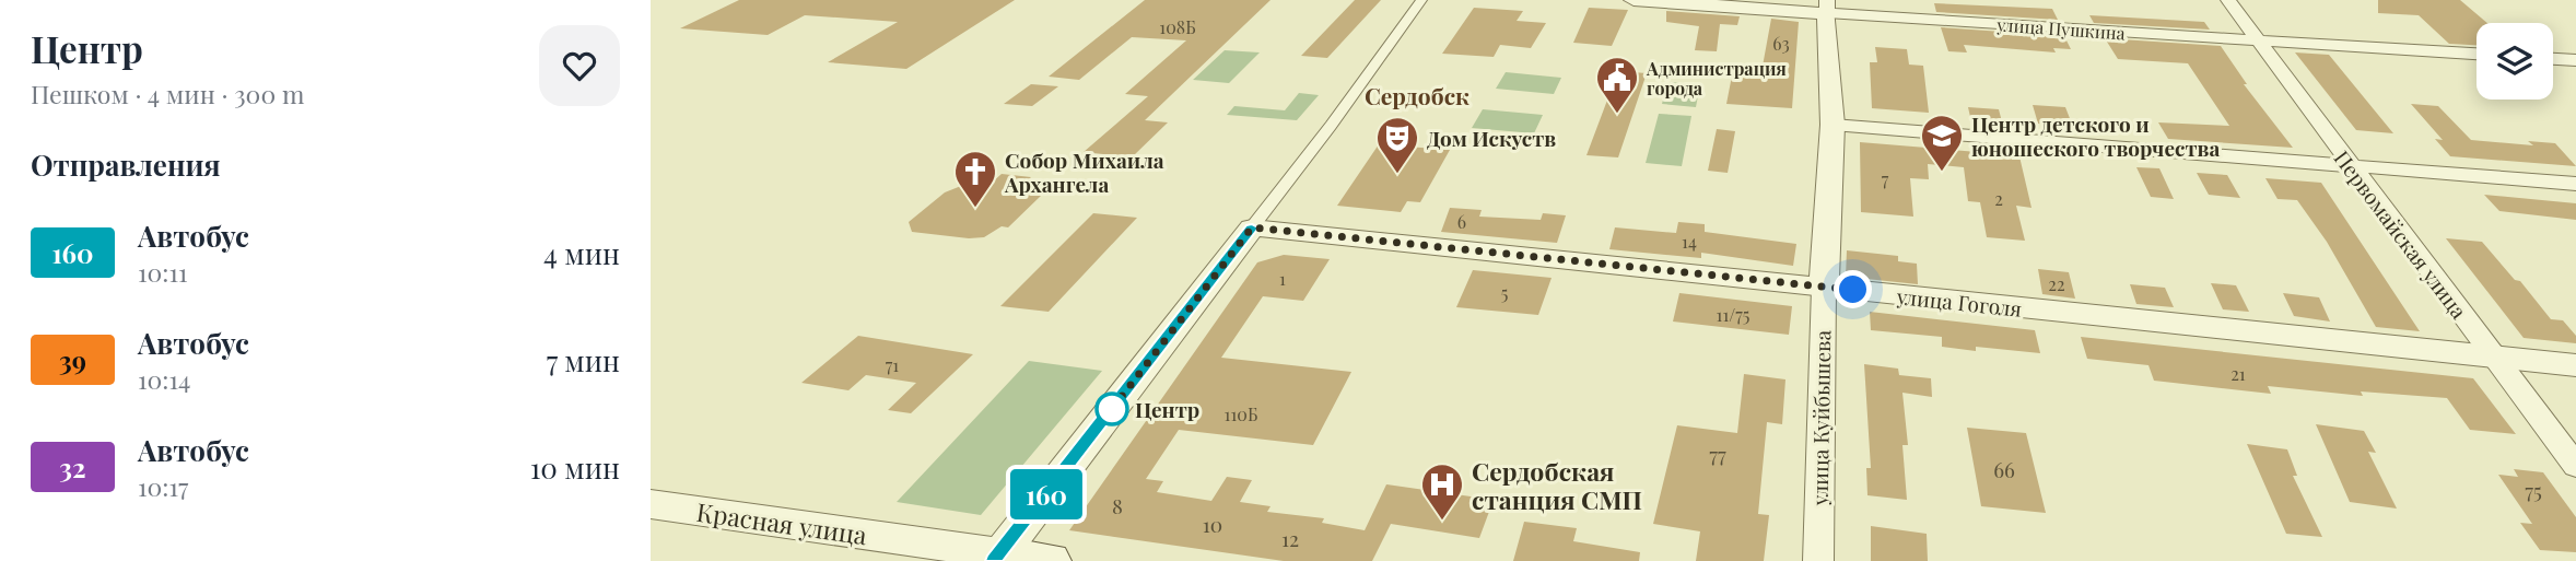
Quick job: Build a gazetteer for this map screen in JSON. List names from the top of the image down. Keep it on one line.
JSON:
{"streets":{"main road":["Красная улица"],"street":["улица Пушкина","Первомайская улица","улица Гоголя","улица Куйбышева"]},"crossings":[["улица Пушкина","Первомайская улица"],["улица Пушкина","улица Куйбышева"],["Первомайская улица","улица Гоголя"],["улица Гоголя","улица Куйбышева"]],"districts":["Сердобск"],"places":{"public building":["Администрация города"],"school or university":["Центр детского и юношеского творчества"],"theatre":["Дом Искуств"],"church":["Собор Михаила Архангела"],"other":["Центр"],"hospital":["Сердобская станция СМП"]},"lines":["bus line 160"],"house_numbers":["108Б","63","7","2","6","14","1","22","5","11/75","71","21","110Б","77","66","75","8","10","12"],"page":{"heading":[["Центр","Пешком · 4 мин · 300 m"],"Отправления"],"on_map":"160","list":[{"mark":"160","name":"Автобус","note":"10:11","value":"4 мин"},{"mark":"39","name":"Автобус","note":"10:14","value":"7 мин"},{"mark":"32","name":"Автобус","note":"10:17","value":"10 мин"}]}}
